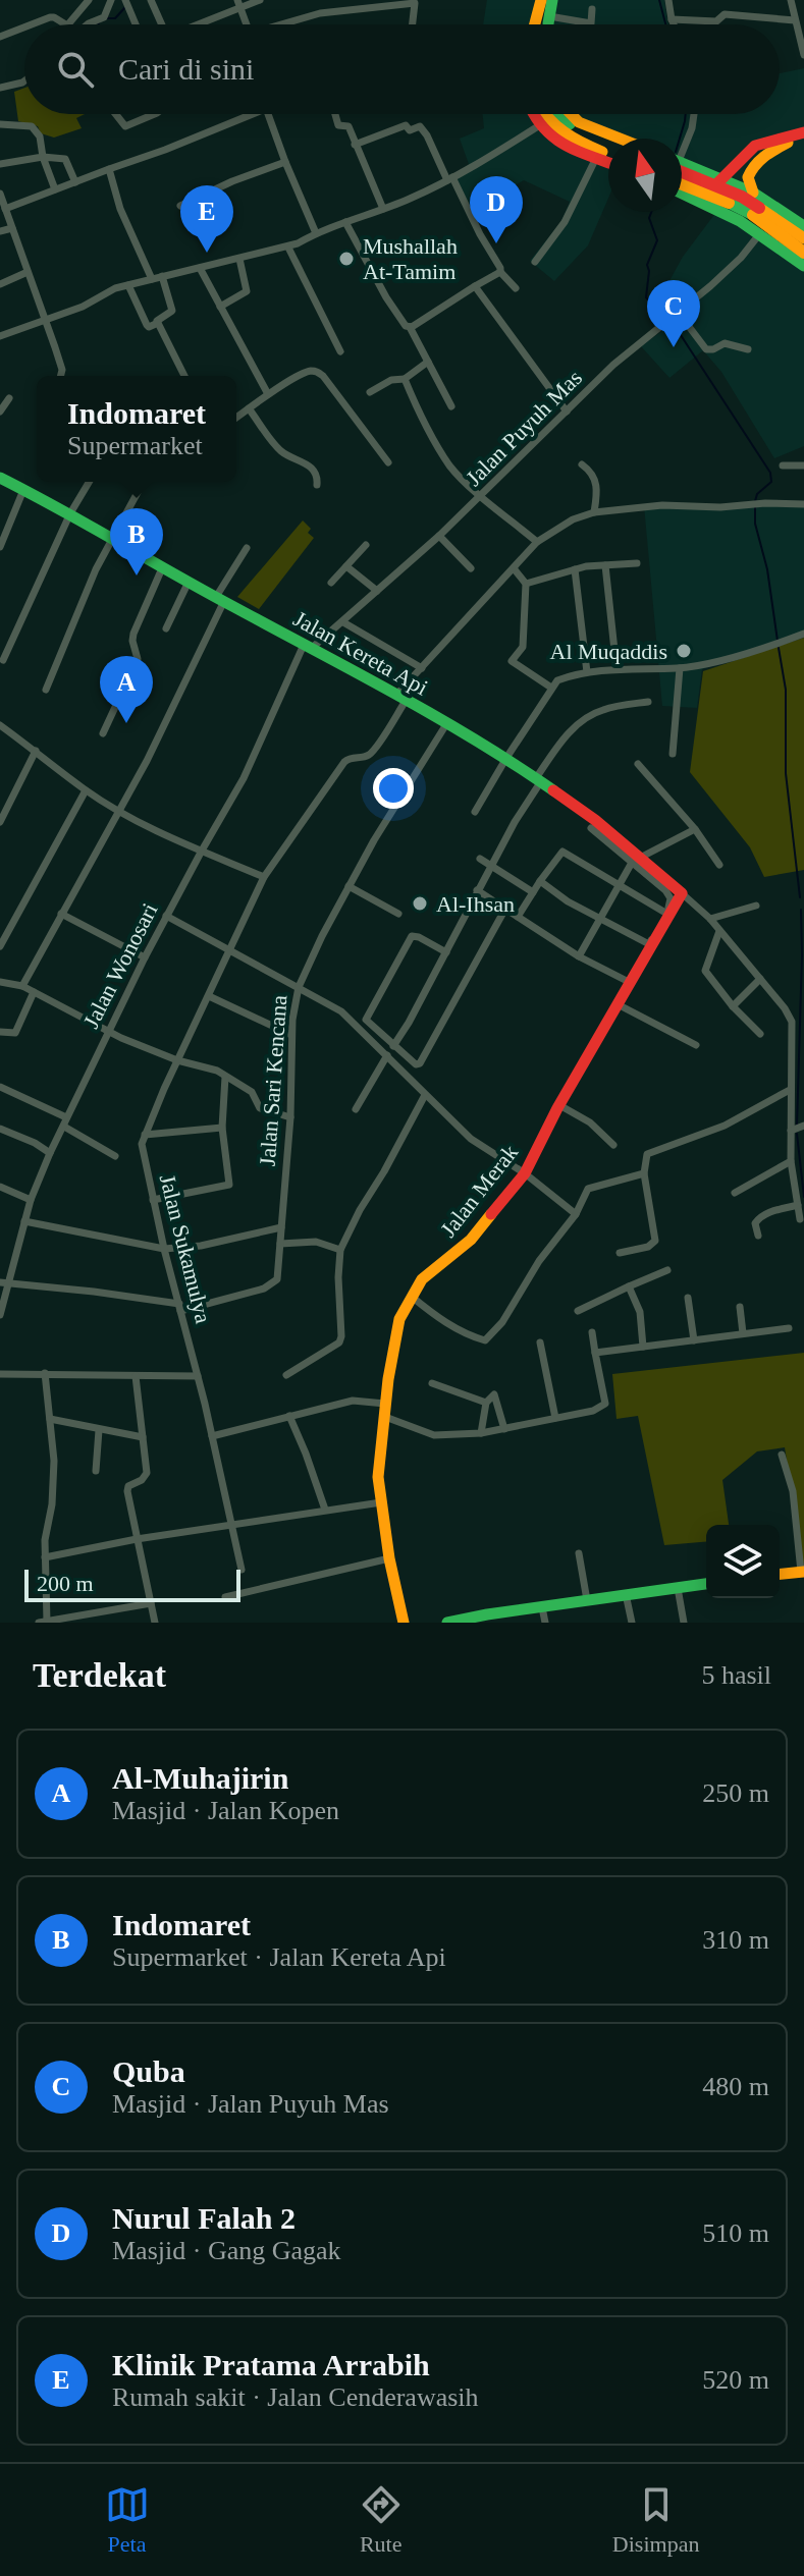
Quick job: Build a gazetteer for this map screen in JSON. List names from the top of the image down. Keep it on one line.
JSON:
{"streets":{"street":["Jalan Puyuh Mas","Jalan Kereta Api","Jalan Wonosari","Jalan Sari Kencana","Jalan Merak","Jalan Sukamulya"]},"crossings":[["Jalan Puyuh Mas","Jalan Kereta Api"],["Jalan Puyuh Mas","Jalan Wonosari"],["Jalan Kereta Api","Jalan Wonosari"],["Jalan Kereta Api","Jalan Sari Kencana"],["Jalan Kereta Api","Jalan Merak"],["Jalan Kereta Api","Jalan Sukamulya"],["Jalan Sari Kencana","Jalan Sukamulya"]],"places":["Mushallah At-Tamim","Al Muqaddis","Al-Ihsan"],"scale_bar":"200 m","north":"top","page":{"search":"Cari di sini","pins":["D","E","C","B","A"],"popup":["Indomaret","Supermarket"],"scale":"200 m","heading":["Terdekat","5 hasil"],"list":[{"mark":"A","name":"Al-Muhajirin","note":"Masjid · Jalan Kopen","value":"250 m"},{"mark":"B","name":"Indomaret","note":"Supermarket · Jalan Kereta Api","value":"310 m"},{"mark":"C","name":"Quba","note":"Masjid · Jalan Puyuh Mas","value":"480 m"},{"mark":"D","name":"Nurul Falah 2","note":"Masjid · Gang Gagak","value":"510 m"},{"mark":"E","name":"Klinik Pratama Arrabih","note":"Rumah sakit · Jalan Cenderawasih","value":"520 m"}],"nav":["Peta","Rute","Disimpan"]}}
